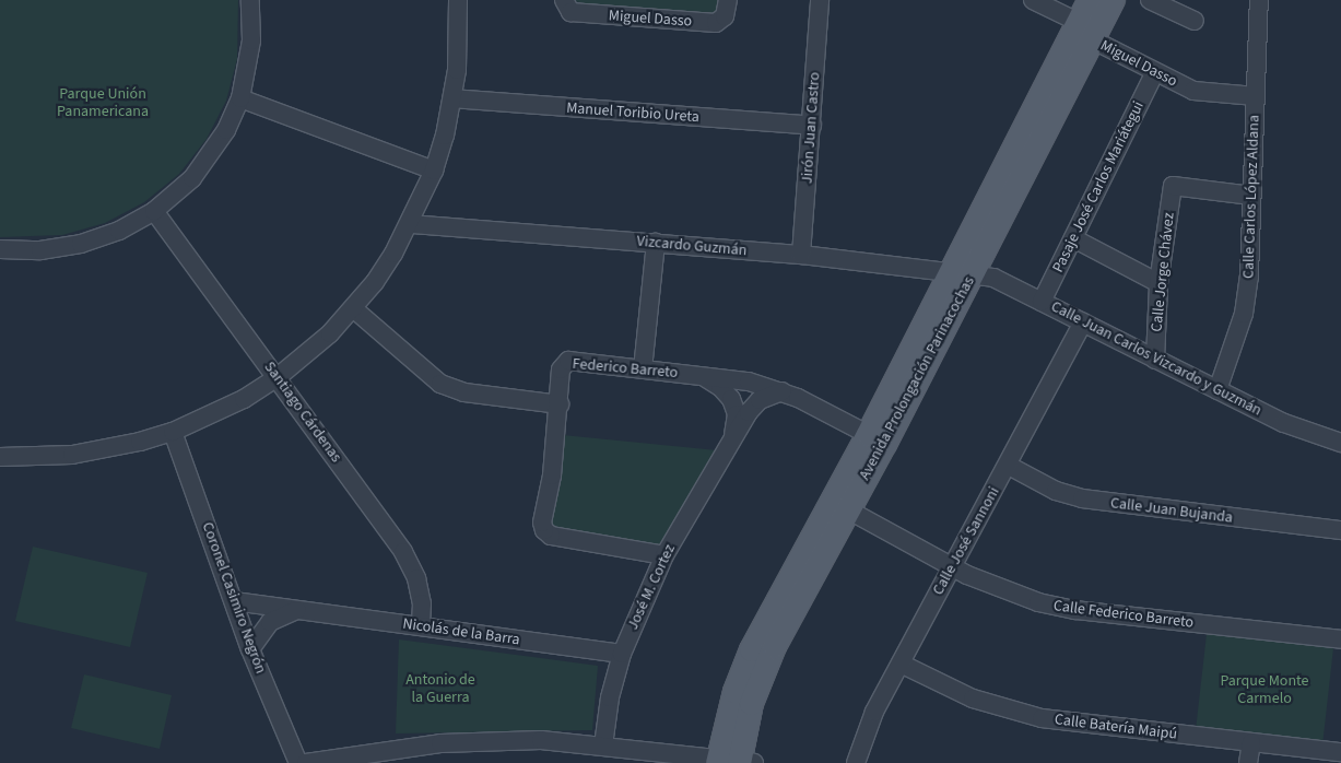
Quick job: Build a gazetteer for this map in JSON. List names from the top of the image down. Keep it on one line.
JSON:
{"streets":{"main road":["Avenida Prolongación Parinacochas"],"street":["Miguel Dasso","Manuel Toribio Ureta","Jirón Juan Castro","Pasaje José Carlos Mariátegui","Calle Carlos López Aldana","Vizcardo Guzmán","Calle Jorge Chávez","Calle Juan Carlos Vizcardo y Guzmán","Federico Barreto","Santiago Cárdenas","Calle Juan Bujanda","Calle José Sannoni","José M. Cortez","Coronel Casimiro Negrón","Calle Federico Barreto","Nicolás de la Barra","Calle Batería Maipú"]},"crossings":[["Miguel Dasso","Pasaje José Carlos Mariátegui"],["Miguel Dasso","Calle Carlos López Aldana"],["Miguel Dasso","Avenida Prolongación Parinacochas"],["Manuel Toribio Ureta","Jirón Juan Castro"],["Jirón Juan Castro","Vizcardo Guzmán"],["Pasaje José Carlos Mariátegui","Calle Juan Carlos Vizcardo y Guzmán"],["Calle Carlos López Aldana","Calle Jorge Chávez"],["Calle Carlos López Aldana","Calle Juan Carlos Vizcardo y Guzmán"],["Vizcardo Guzmán","Calle Juan Carlos Vizcardo y Guzmán"],["Vizcardo Guzmán","Avenida Prolongación Parinacochas"],["Calle Jorge Chávez","Calle Juan Carlos Vizcardo y Guzmán"],["Calle Juan Carlos Vizcardo y Guzmán","Avenida Prolongación Parinacochas"],["Calle Juan Carlos Vizcardo y Guzmán","Calle José Sannoni"],["Federico Barreto","Avenida Prolongación Parinacochas"],["Federico Barreto","José M. Cortez"],["Avenida Prolongación Parinacochas","Calle Federico Barreto"],["Santiago Cárdenas","Nicolás de la Barra"],["Calle Juan Bujanda","Calle José Sannoni"],["Calle José Sannoni","Calle Federico Barreto"],["Calle José Sannoni","Calle Batería Maipú"],["José M. Cortez","Nicolás de la Barra"],["Coronel Casimiro Negrón","Nicolás de la Barra"]],"parks":["Parque Unión Panamericana","Antonio de la Guerra","Parque Monte Carmelo"]}
